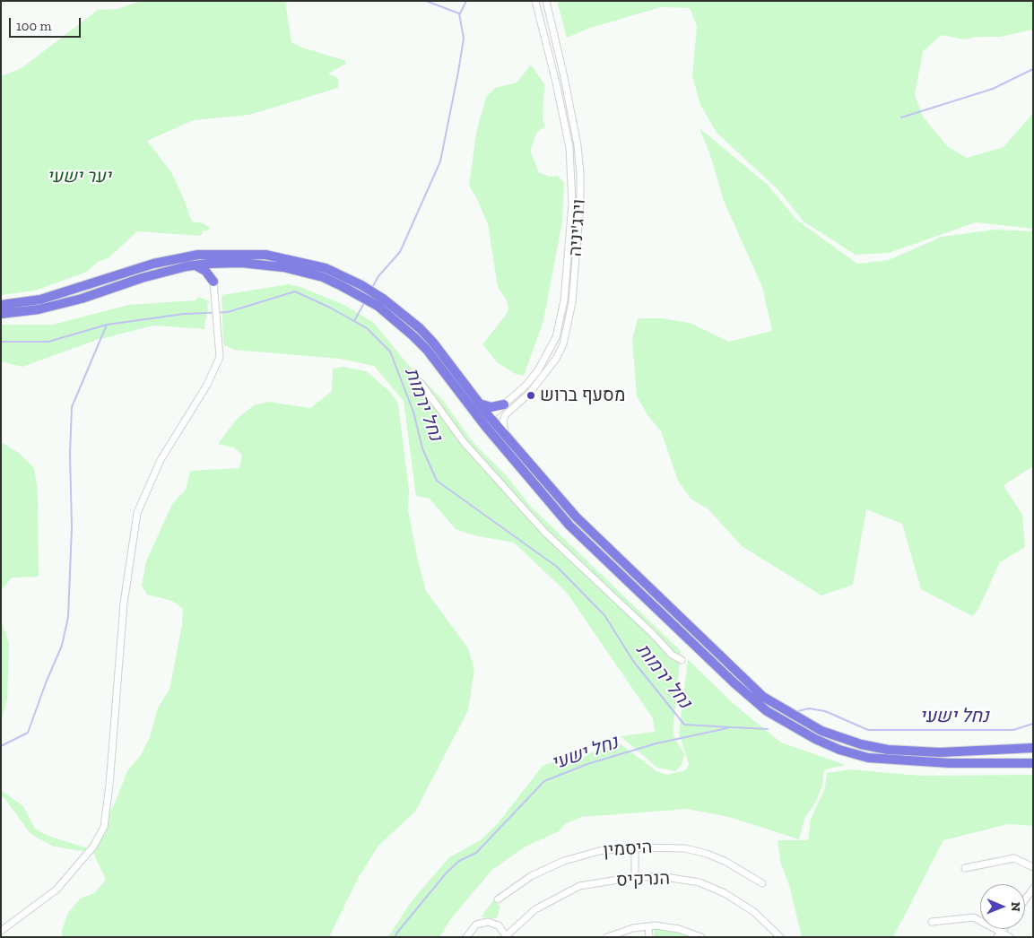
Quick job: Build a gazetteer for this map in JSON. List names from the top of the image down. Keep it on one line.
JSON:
{"streets":{"street":["וירג'יניה","היסמין","הנרקיס"]},"water":["נחל ירמות","נחל ישעי"],"parks":["יער ישעי"],"places":["מסעף ברוש"],"scale_bar":"100 m","north":"right"}
